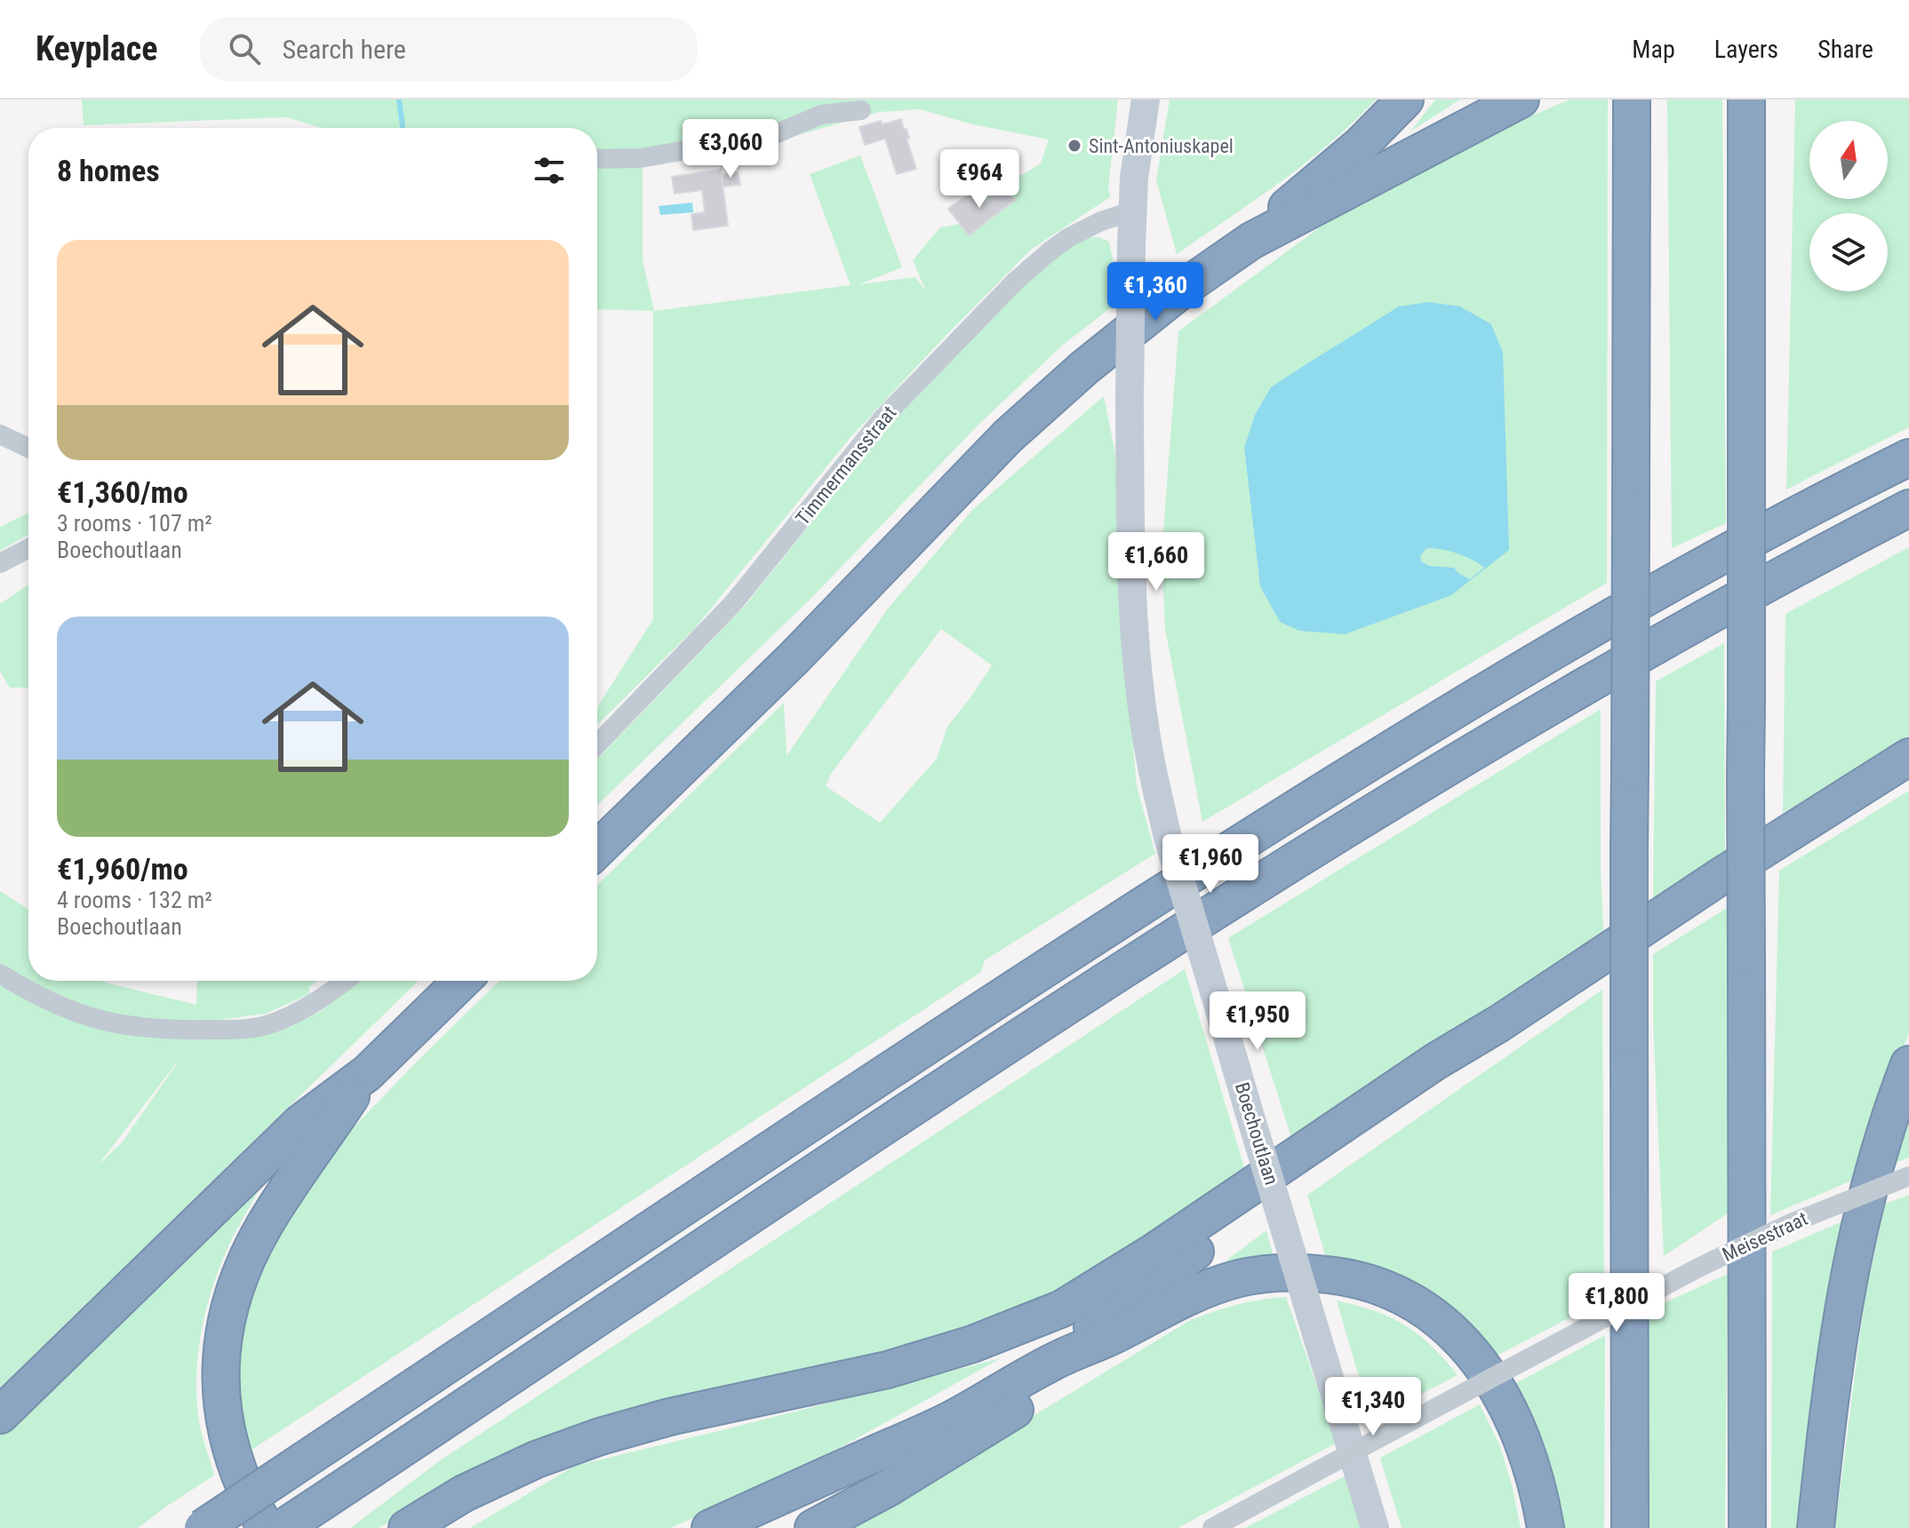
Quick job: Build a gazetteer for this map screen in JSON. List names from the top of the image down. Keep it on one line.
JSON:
{"streets":{"main road":["Boechoutlaan"],"street":["Timmermansstraat","Meisestraat"]},"crossings":[["Timmermansstraat","Boechoutlaan"]],"places":["Sint-Antoniuskapel"],"north":"top","page":{"header":"Keyplace","search":"Search here","nav":["Map","Layers","Share"],"price":["€3,060","€964","€1,360","€1,660","€1,960","€1,950","€1,800","€1,340"],"heading":"8 homes","list":[{"name":"€1,360/mo","note":"3 rooms · 107 m² · Boechoutlaan"},{"name":"€1,960/mo","note":"4 rooms · 132 m² · Boechoutlaan"}]}}
